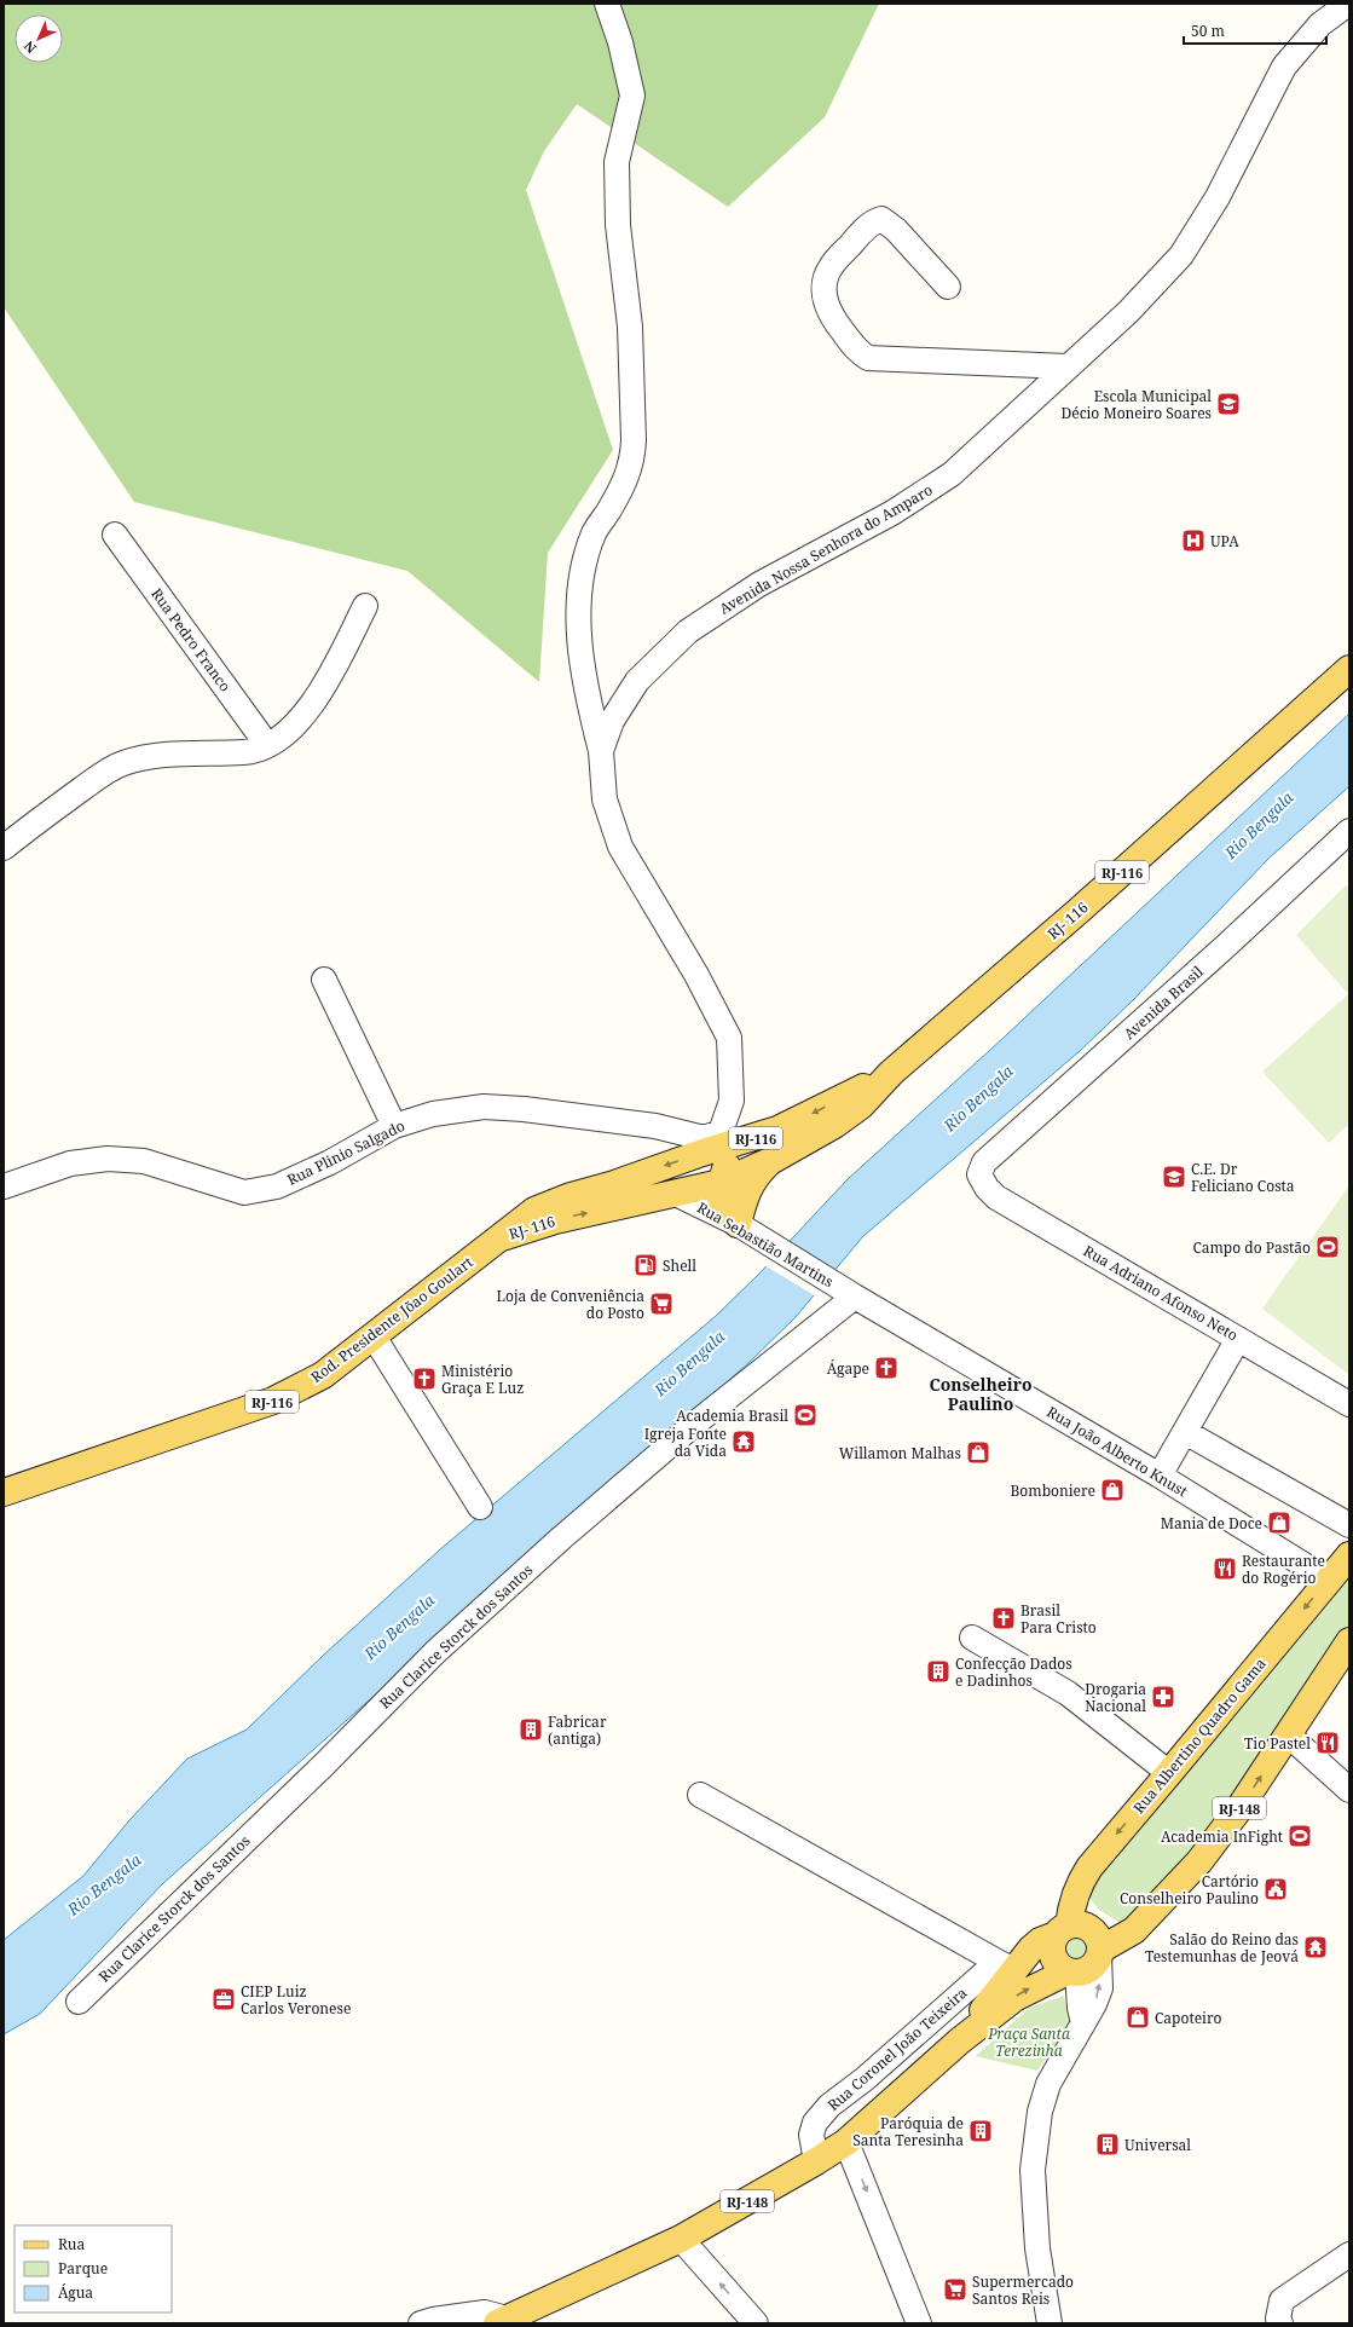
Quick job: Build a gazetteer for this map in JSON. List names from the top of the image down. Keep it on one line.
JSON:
{"streets":{"main road":["RJ-116","RJ- 116","Rod. Presidente Jõao Goulart","Rua Albertino Quadro Gama","RJ-148"],"street":["Avenida Nossa Senhora do Amparo","Rua Pedro Franco","Avenida Brasil","Rua Plinio Salgado","Rua Sebastião Martins","Rua Adriano Afonso Neto","Rua João Alberto Knust","Rua Clarice Storck dos Santos","Rua Coronel João Teixeira"]},"crossings":[["Avenida Nossa Senhora do Amparo","RJ- 116"],["Avenida Nossa Senhora do Amparo","Rua Plinio Salgado"],["RJ- 116","Rua Plinio Salgado"],["RJ- 116","Rua Sebastião Martins"],["RJ- 116","Rod. Presidente Jõao Goulart"],["Avenida Brasil","Rua Adriano Afonso Neto"],["Rua Sebastião Martins","Rua João Alberto Knust"],["Rua Sebastião Martins","Rua Clarice Storck dos Santos"],["Rua João Alberto Knust","Rua Clarice Storck dos Santos"],["Rua João Alberto Knust","Rua Albertino Quadro Gama"],["Rua Albertino Quadro Gama","RJ-148"],["RJ-148","Rua Coronel João Teixeira"]],"districts":["Conselheiro Paulino"],"water":["Rio Bengala"],"parks":["Praça Santa Terezinha"],"places":{"school or university":["Escola Municipal Décio Moneiro Soares","C.E. Dr Feliciano Costa"],"hospital":["UPA"],"sports":["Campo do Pastão","Academia Brasil","Academia InFight"],"fuel station":["Shell"],"supermarket":["Loja de Conveniência do Posto","Supermercado Santos Reis"],"church":["Ágape","Ministério Graça E Luz","Brasil Para Cristo"],"temple":["Igreja Fonte da Vida","Salão do Reino das Testemunhas de Jeová"],"shop":["Willamon Malhas","Bomboniere","Mania de Doce","Capoteiro"],"restaurant":["Restaurante do Rogério","Tio Pastel"],"building":["Confecção Dados e Dadinhos","Fabricar (antiga)","Paróquia de Santa Teresinha","Universal"],"pharmacy":["Drogaria Nacional"],"public building":["Cartório Conselheiro Paulino"],"office":["CIEP Luiz Carlos Veronese"]},"legend":["Rua","Parque","Água"],"scale_bar":"50 m","north":"bottom left"}
